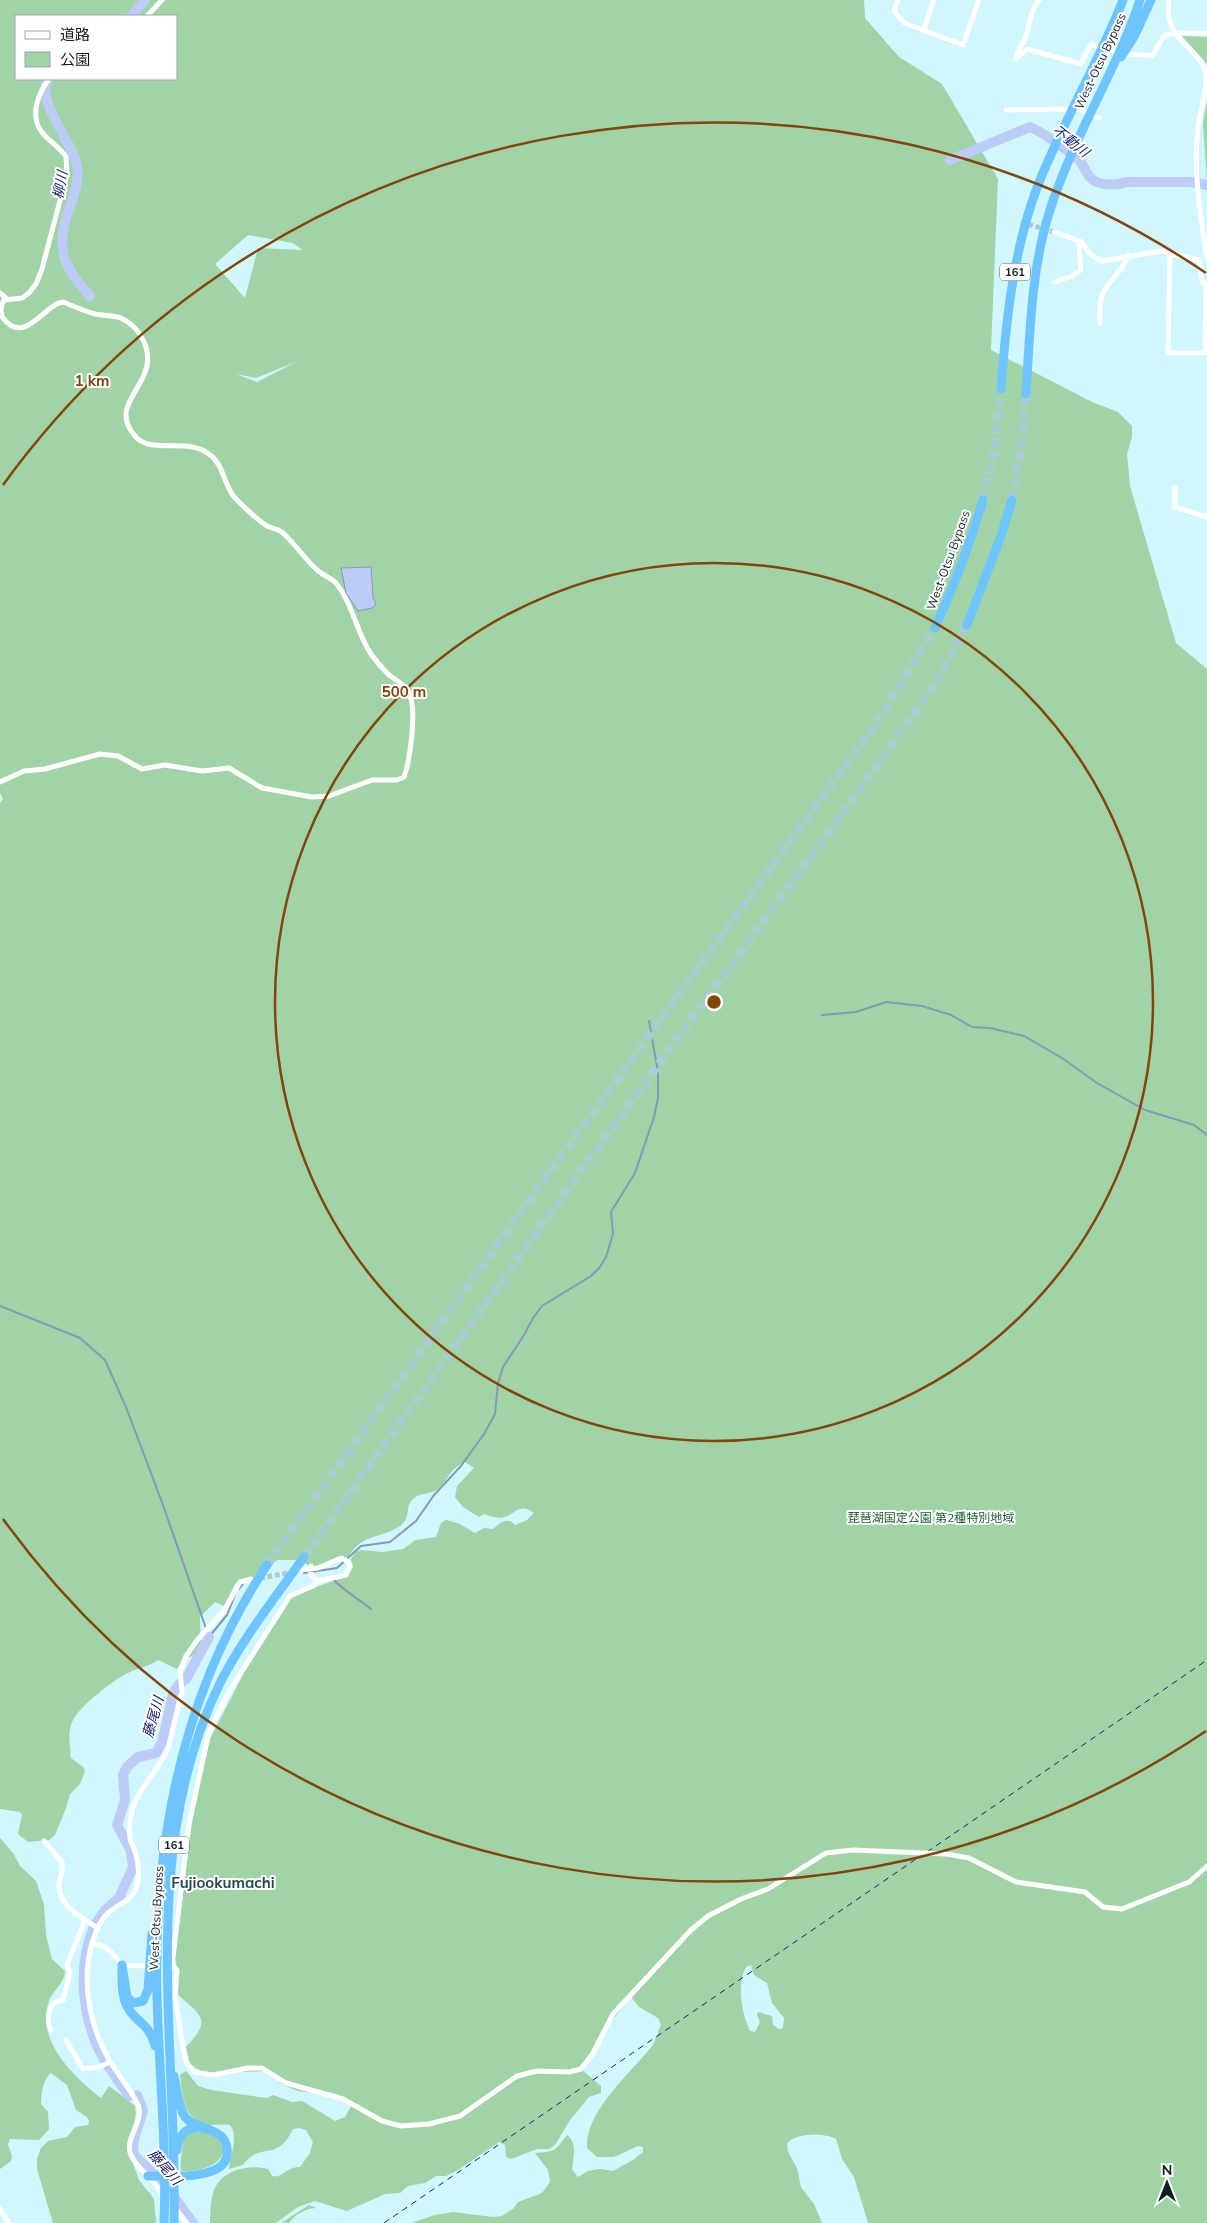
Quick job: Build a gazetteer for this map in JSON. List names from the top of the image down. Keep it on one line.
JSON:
{"streets":{"highway":["West-Otsu Bypass","161"]},"districts":["Fujiookumachi"],"water":["不動川","柳川","藤尾川"],"parks":["琵琶湖国定公園 第2種特別地域"],"legend":["道路","公園"],"north":"top","rings":["1 km","500 m"]}
